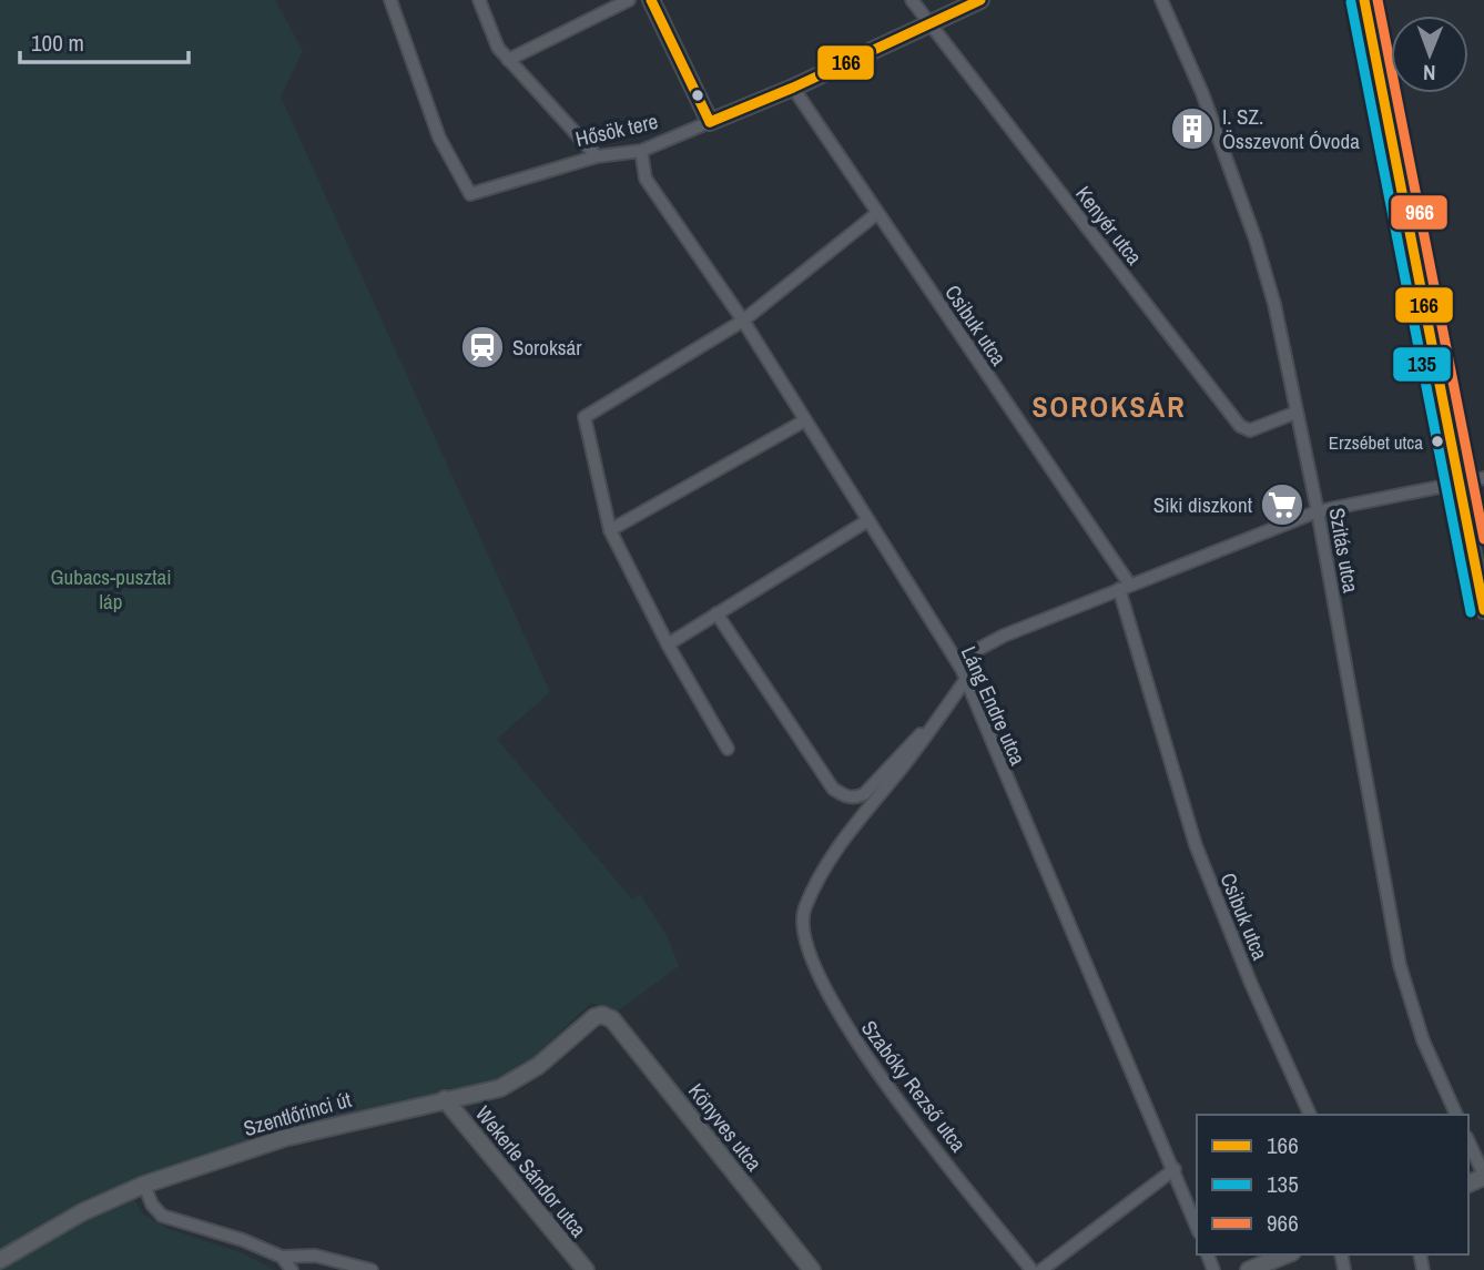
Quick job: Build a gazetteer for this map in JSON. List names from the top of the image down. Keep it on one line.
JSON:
{"streets":{"main road":["Hősök tere","Szentlőrinci út","Könyves utca","Wekerle Sándor utca"],"street":["Kenyér utca","Csibuk utca","Szitás utca","Láng Endre utca","Szabóky Rezső utca"]},"crossings":[["Hősök tere","Kenyér utca"],["Hősök tere","Csibuk utca"],["Hősök tere","Láng Endre utca"],["Kenyér utca","Szitás utca"],["Szentlőrinci út","Könyves utca"],["Szentlőrinci út","Wekerle Sándor utca"]],"districts":["SOROKSÁR"],"parks":["Gubacs-pusztai láp"],"places":{"building":["I. SZ. Összevont Óvoda"],"station":["Soroksár"],"other":["Erzsébet utca"],"supermarket":["Siki diszkont"]},"lines":["transit line 166","transit line 966","transit line 135"],"legend":["166","135","966"],"scale_bar":"100 m","north":"bottom"}
